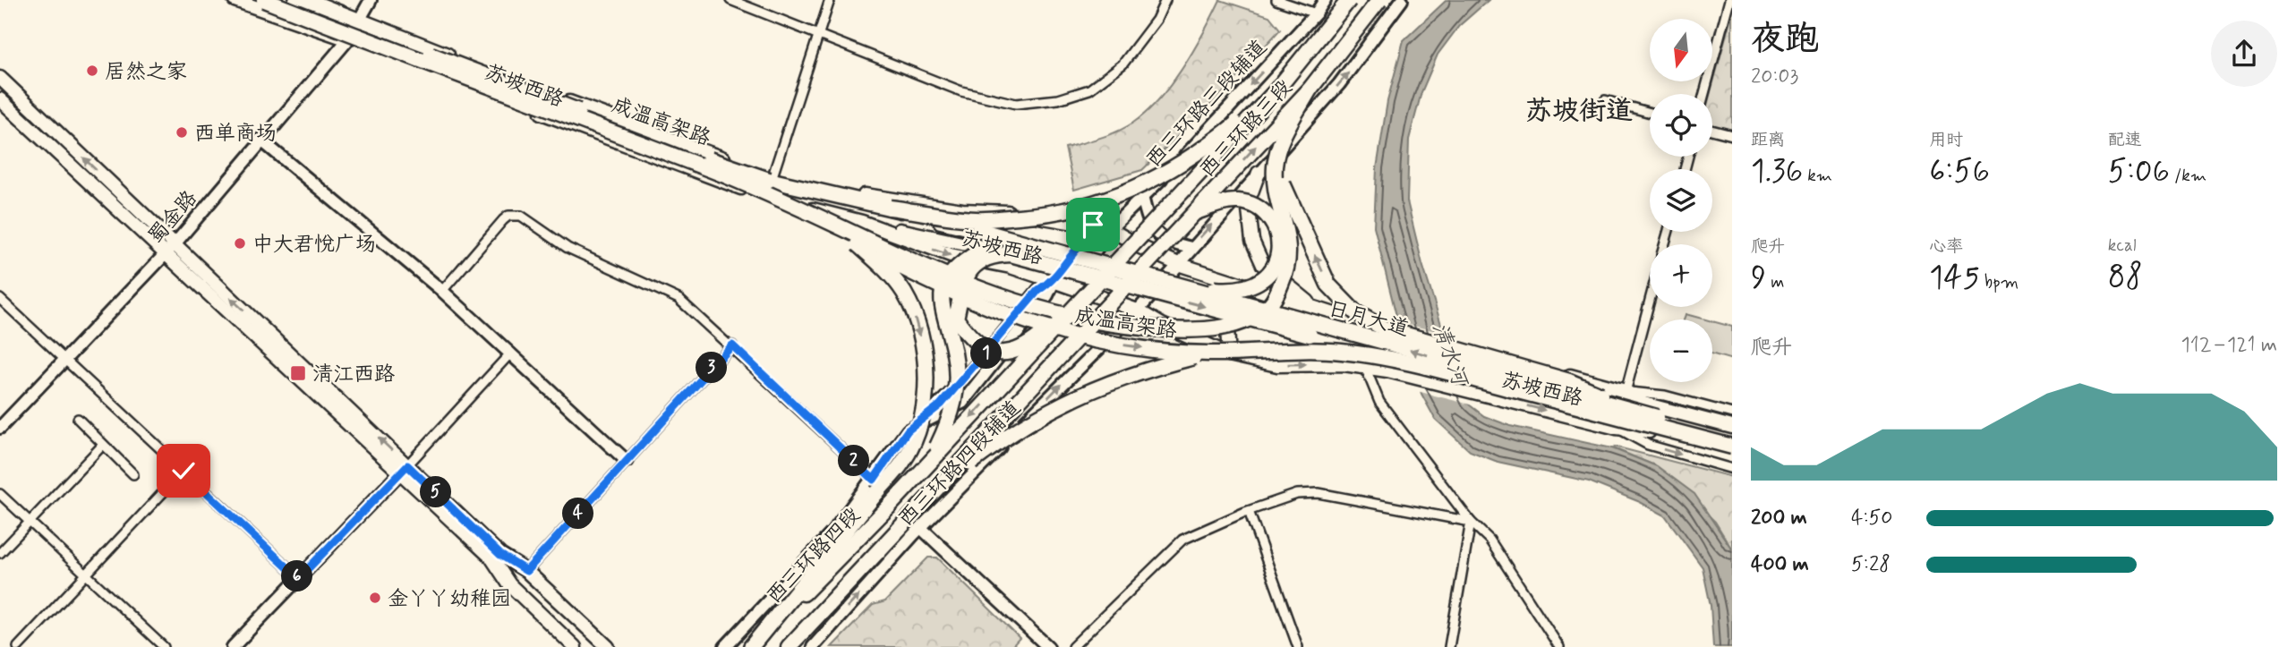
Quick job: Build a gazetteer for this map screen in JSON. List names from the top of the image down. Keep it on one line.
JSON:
{"streets":{"highway":["成温高架路","西三环路三段","日月大道","西三环路四段"],"main road":["苏坡西路","西三环路三段辅道","蜀金路","西三环路四段辅道"]},"crossings":[["苏坡西路","西三环路三段辅道"],["苏坡西路","成温高架路"],["苏坡西路","蜀金路"],["苏坡西路","西三环路四段辅道"],["西三环路三段辅道","西三环路四段辅道"],["成温高架路","日月大道"],["西三环路三段","西三环路四段"]],"districts":["苏坡街道"],"water":["清水河"],"places":{"other":["居然之家","西单商场","中大君悦广场","金丫丫幼稚园"],"transit":["清江西路"]},"north":"bottom","page":{"heading":["夜跑","20:03"],"map_buttons":["+","−"],"stats":[["距离","1.36 km"],["用时","6:56"],["配速","5:06 /km"],["爬升","9 m"],["心率","145 bpm"],["kcal","88"]],"chart":["爬升","112–121 m"],"pins":["1","3","2","5","4","6"],"list":[{"name":"200 m","note":"4:50"},{"name":"400 m","note":"5:28"}]}}
